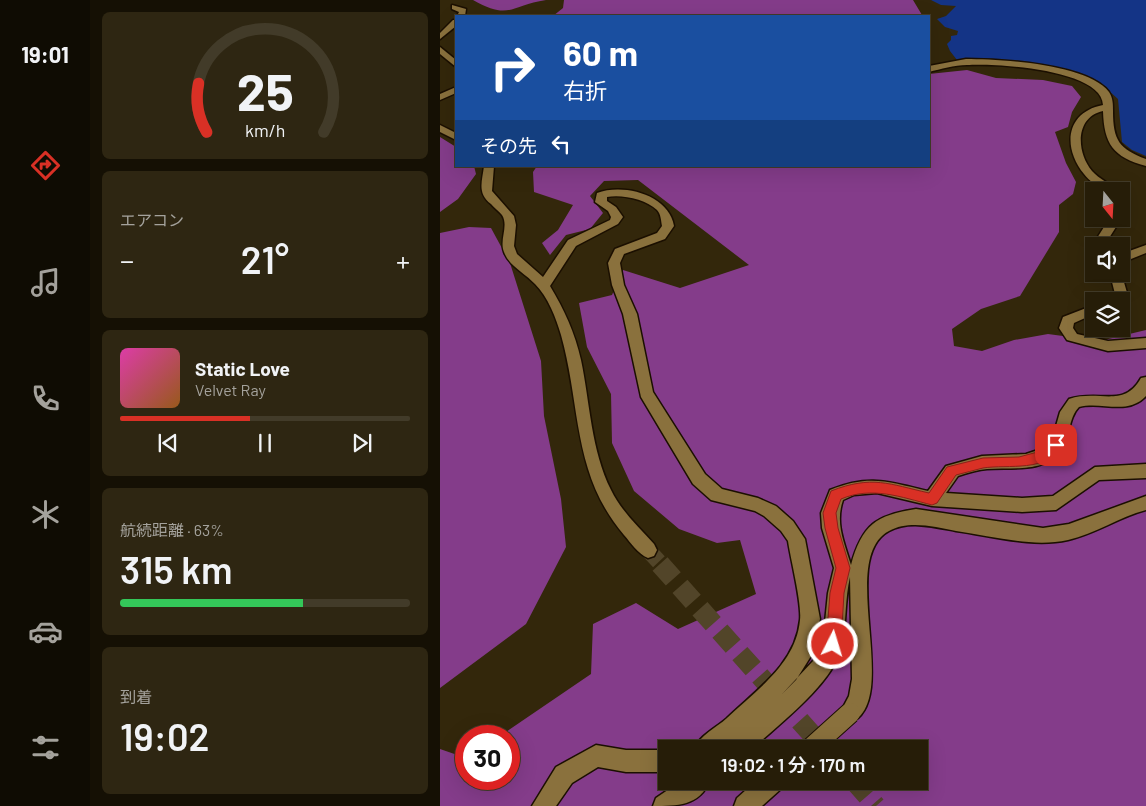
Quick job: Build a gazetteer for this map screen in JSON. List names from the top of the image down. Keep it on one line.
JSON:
{"north":"bottom","page":{"tabs":"19:01","turn":["60 m","右折"],"then":"その先","tile":["エアコン",["航続距離 · 63%","315 km"],["到着","19:02"]],"heat":["−","21°","+"],"song":["Static Love","Velvet Ray"],"limit":"30","trip":"19:02 · 1 分 · 170 m","gauge":["25","km/h"]}}
